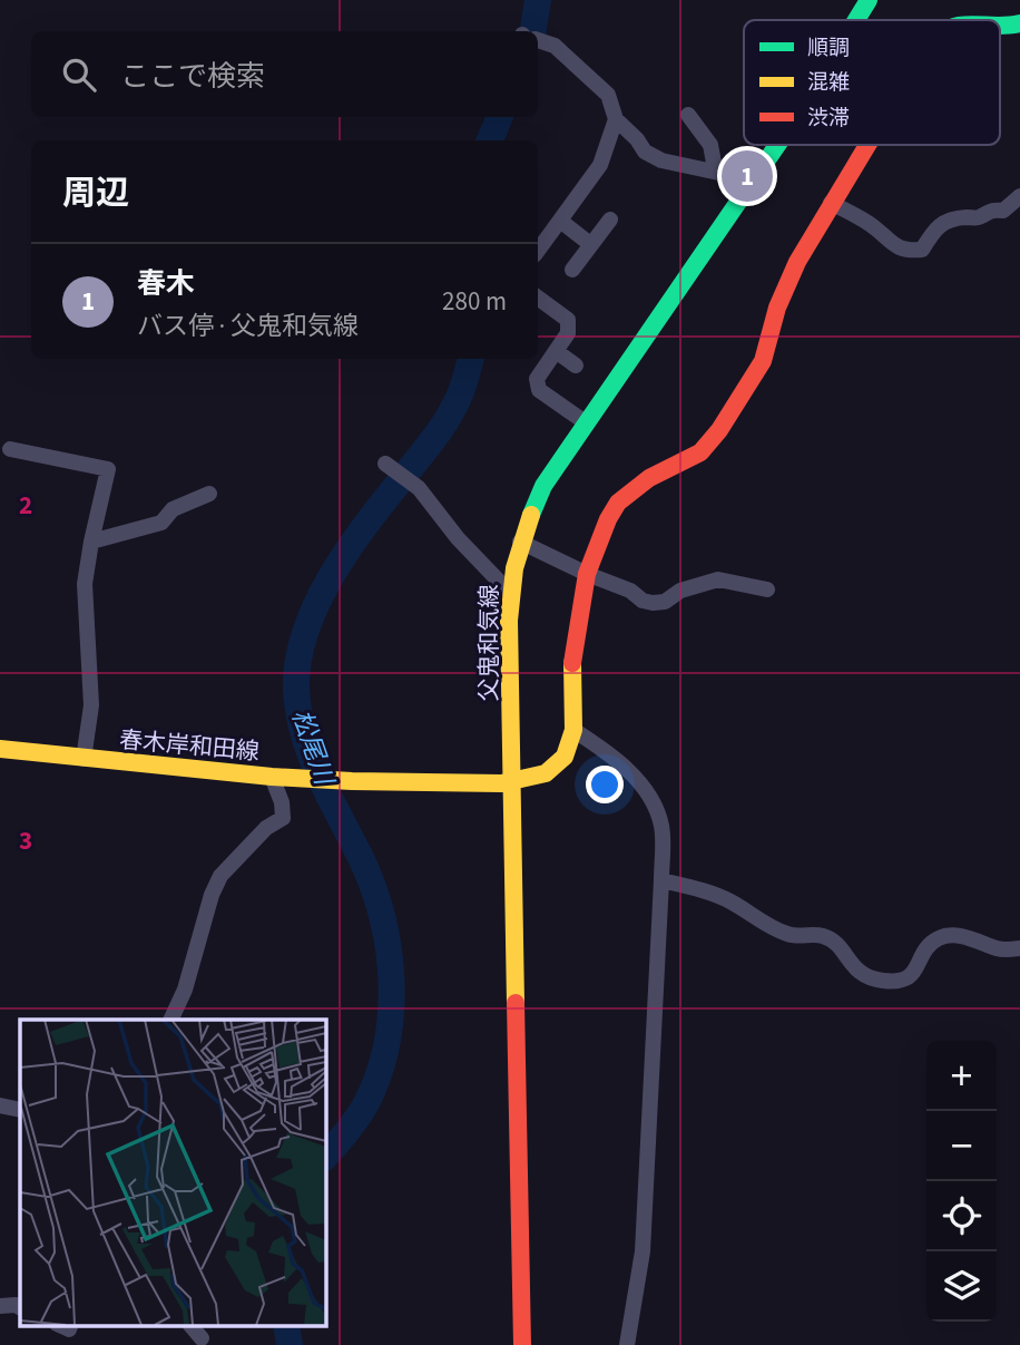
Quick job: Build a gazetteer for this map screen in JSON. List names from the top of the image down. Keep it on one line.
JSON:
{"streets":{"main road":["父鬼和気線","春木岸和田線"]},"crossings":[["父鬼和気線","春木岸和田線"]],"water":["松尾川"],"legend":["順調","混雑","渋滞"],"page":{"search":"ここで検索","heading":"周辺","pins":"1","list":[{"mark":"1","name":"春木","note":"バス停 · 父鬼和気線","value":"280 m"}],"map_buttons":["+","−"]},"grid":{"rows":["2","3"]}}
